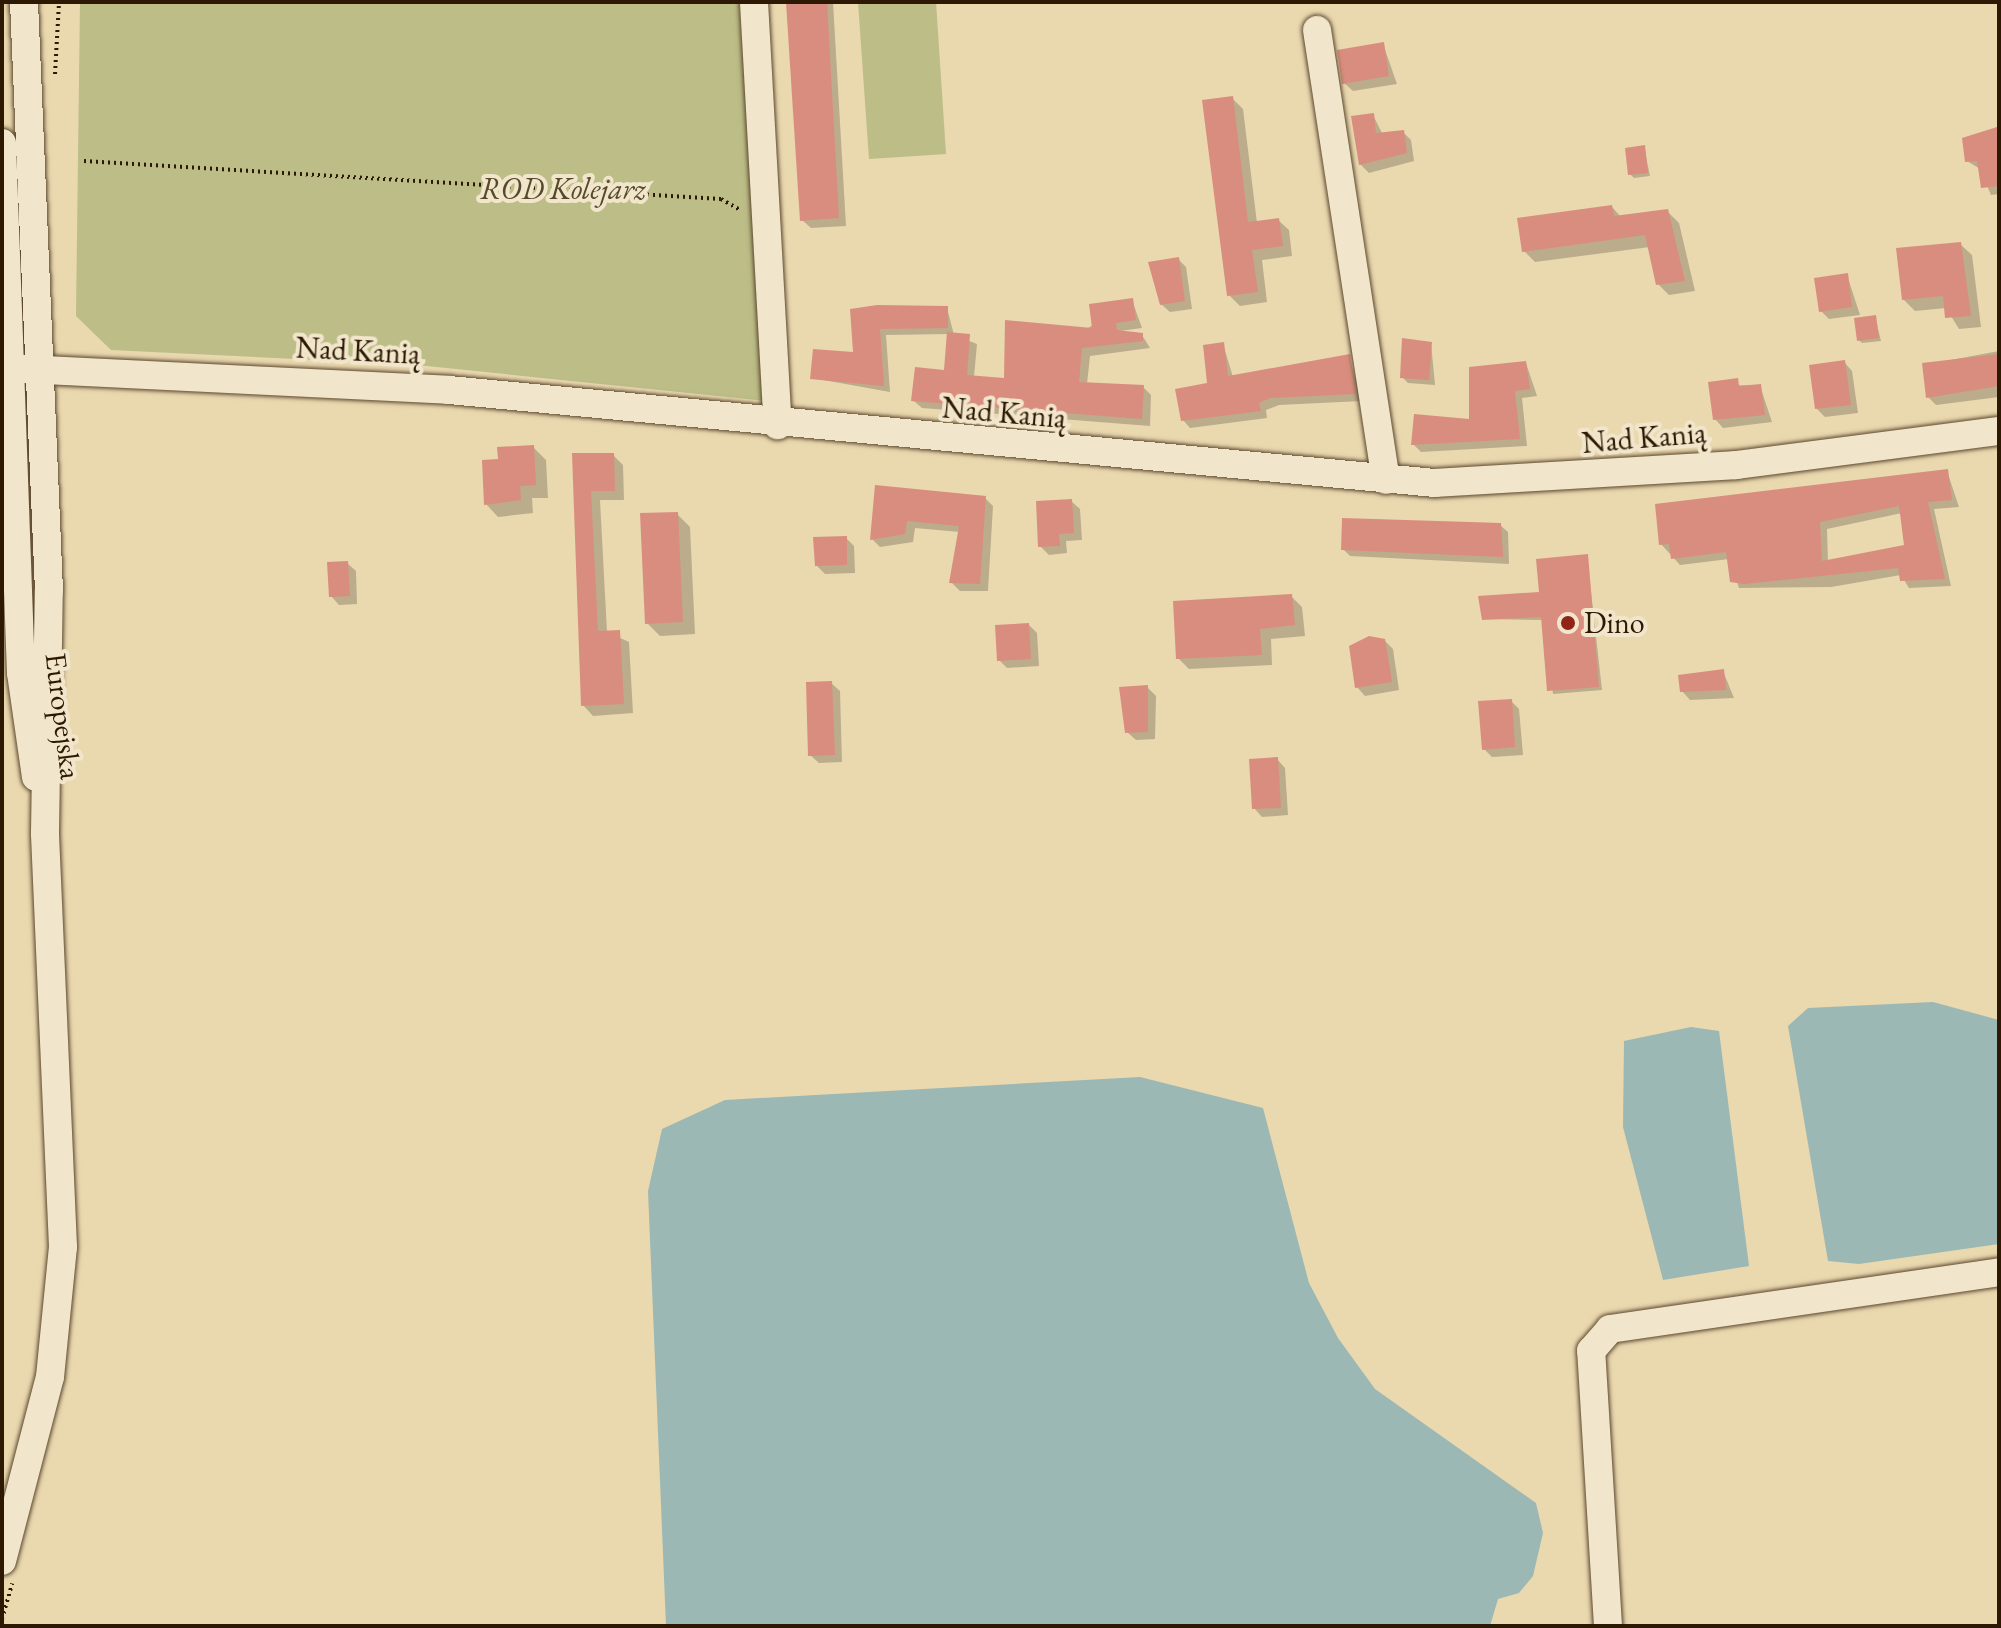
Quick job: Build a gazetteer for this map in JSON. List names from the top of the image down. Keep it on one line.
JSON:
{"streets":{"street":["Nad Kanią","Europejska"]},"crossings":[["Nad Kanią","Europejska"]],"parks":["ROD Kolejarz"],"places":["Dino"]}
